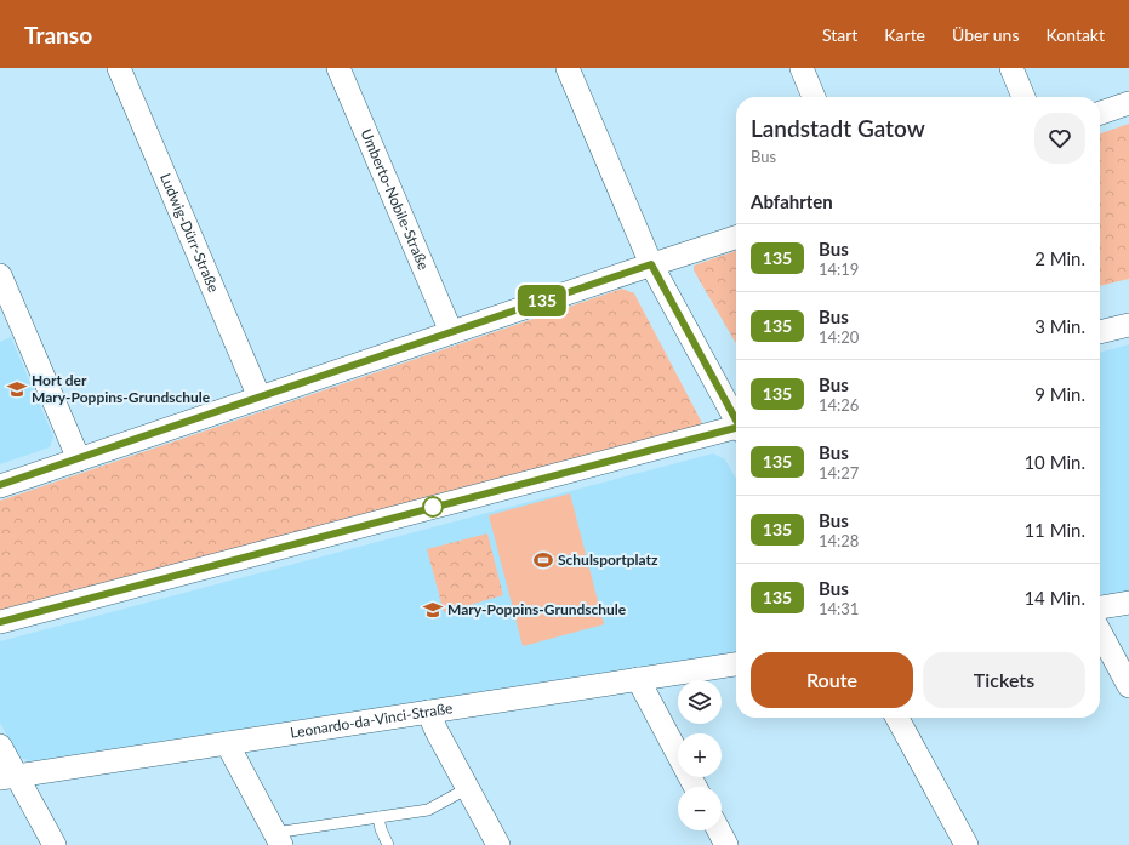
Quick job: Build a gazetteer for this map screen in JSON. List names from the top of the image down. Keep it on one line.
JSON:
{"streets":{"street":["Umberto-Nobile-Straße","Ludwig-Dürr-Straße","Leonardo-da-Vinci-Straße"]},"places":{"school or university":["Hort der Mary-Poppins-Grundschule","Mary-Poppins-Grundschule"],"sports":["Schulsportplatz"]},"lines":["bus line 135"],"page":{"header":"Transo","nav":["Start","Karte","Über uns","Kontakt"],"on_map":"135","heading":[["Landstadt Gatow","Bus"],"Abfahrten"],"list":[{"mark":"135","name":"Bus","note":"14:19","value":"2 Min."},{"mark":"135","name":"Bus","note":"14:20","value":"3 Min."},{"mark":"135","name":"Bus","note":"14:26","value":"9 Min."},{"mark":"135","name":"Bus","note":"14:27","value":"10 Min."},{"mark":"135","name":"Bus","note":"14:28","value":"11 Min."},{"mark":"135","name":"Bus","note":"14:31","value":"14 Min."}],"buttons":["Route","Tickets"],"map_buttons":["+","−"]}}
